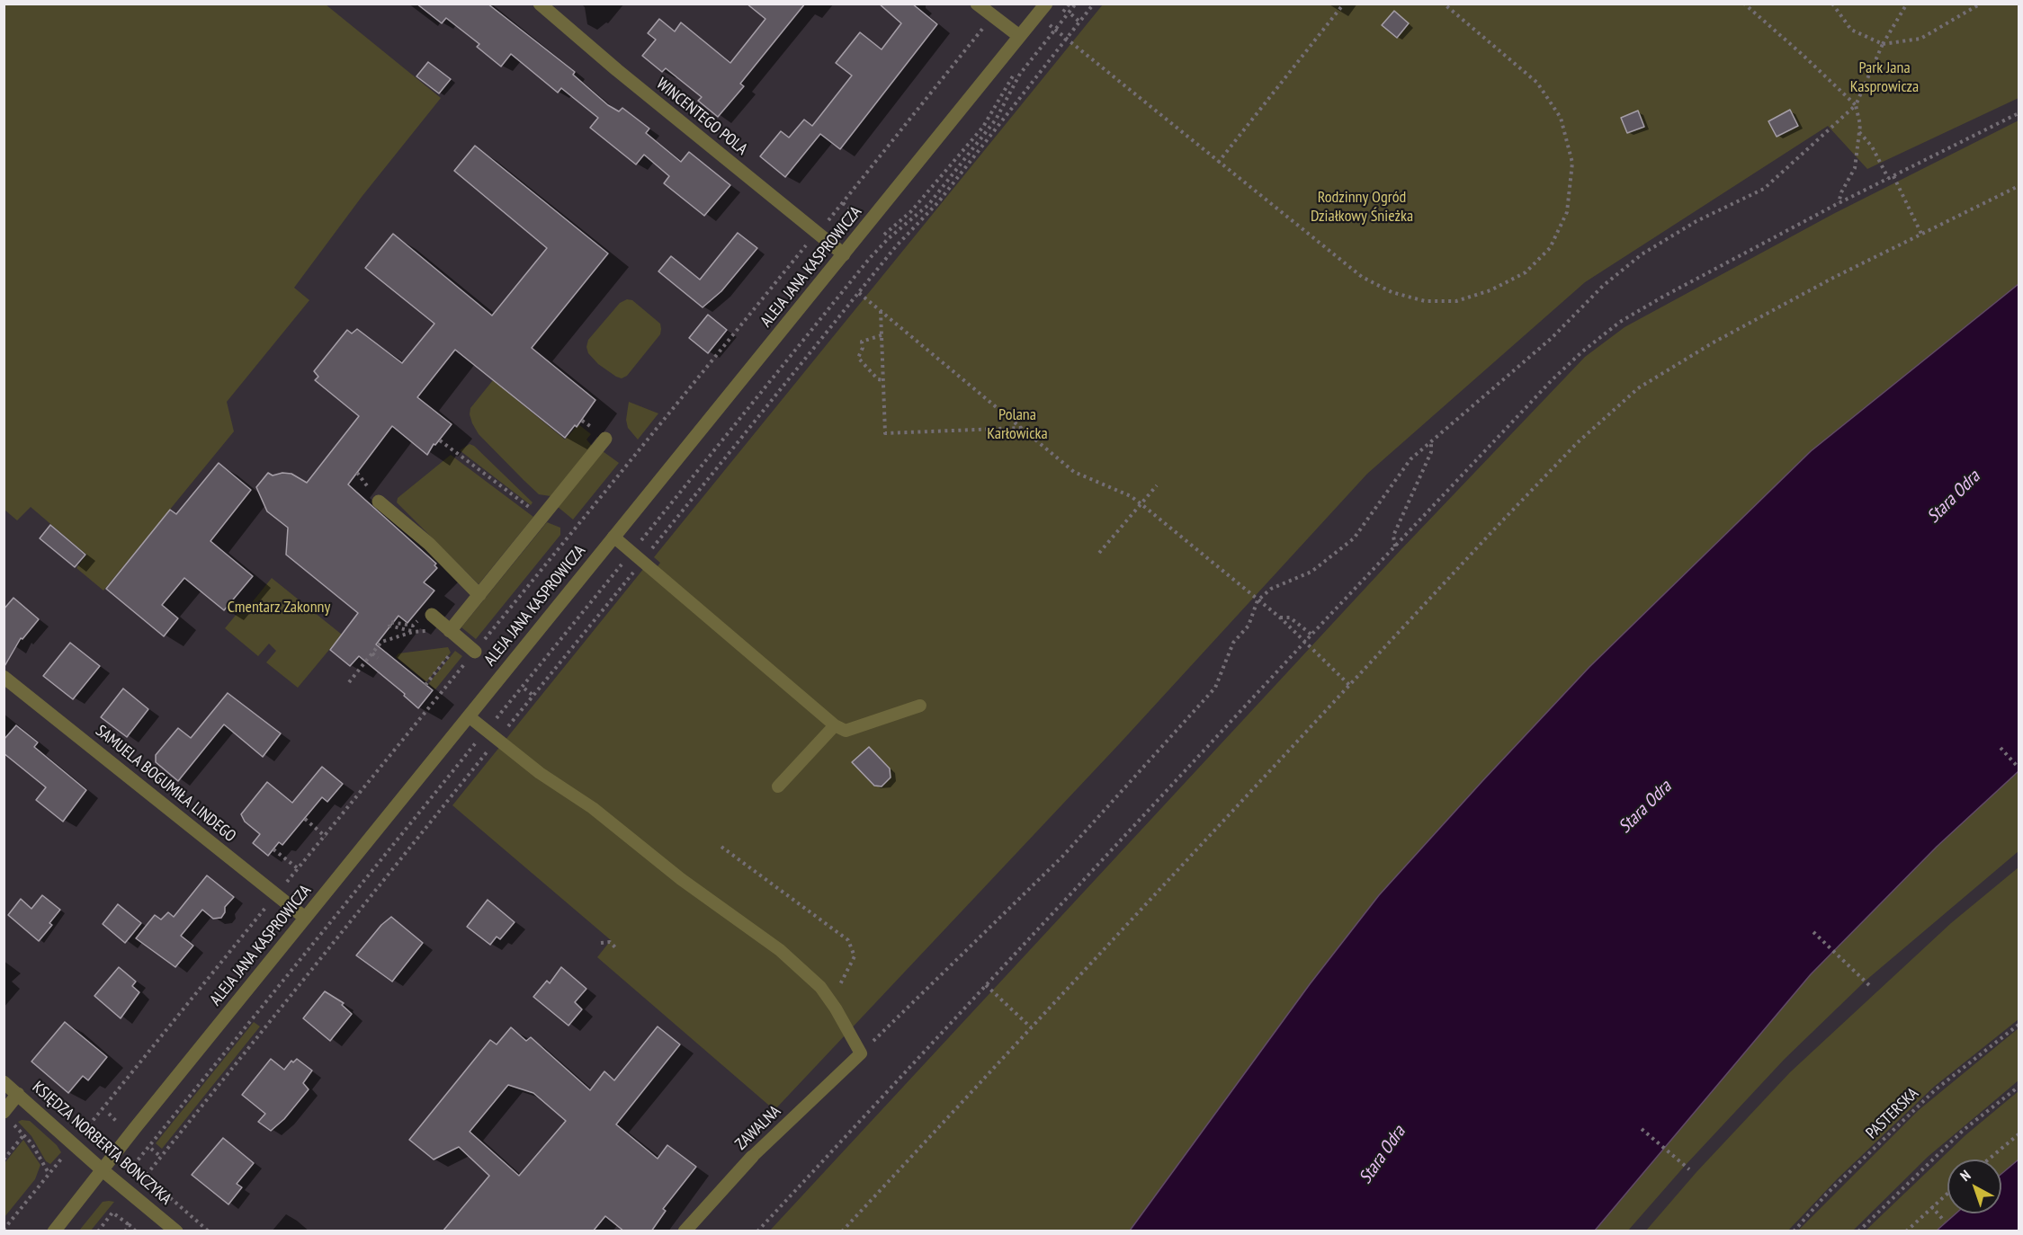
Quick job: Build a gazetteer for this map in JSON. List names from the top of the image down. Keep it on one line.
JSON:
{"streets":{"street":["WINCENTEGO POLA","ALEJA JANA KASPROWICZA","SAMUELA BOGUMIŁA LINDEGO","ZAWALNA","KSIĘDZA NORBERTA BONCZYKA"],"path":["PASTERSKA"]},"crossings":[["WINCENTEGO POLA","ALEJA JANA KASPROWICZA"],["ALEJA JANA KASPROWICZA","SAMUELA BOGUMIŁA LINDEGO"],["ALEJA JANA KASPROWICZA","KSIĘDZA NORBERTA BONCZYKA"]],"water":["Stara Odra"],"parks":["Park Jana Kasprowicza","Rodzinny Ogród Działkowy Śnieżka","Polana Karłowicka","Cmentarz Zakonny"],"north":"top left"}
